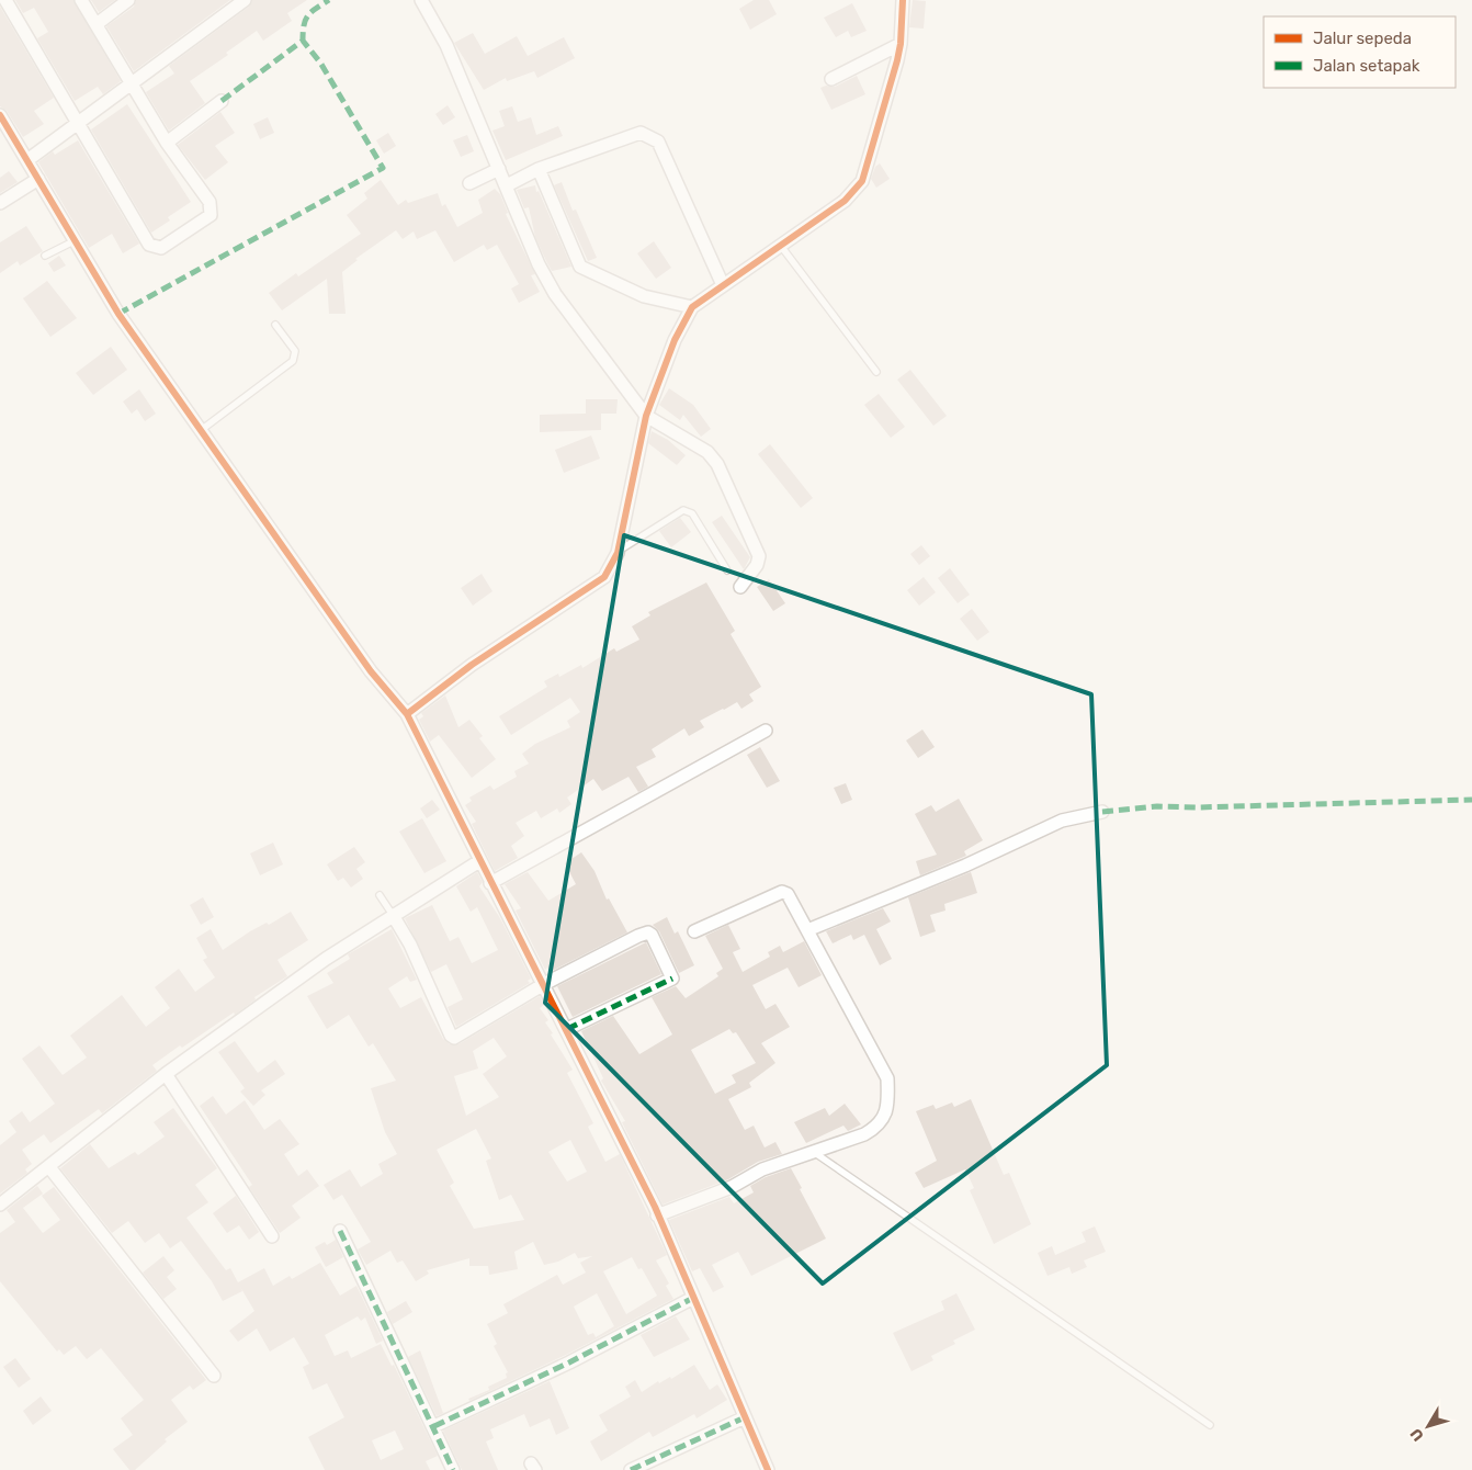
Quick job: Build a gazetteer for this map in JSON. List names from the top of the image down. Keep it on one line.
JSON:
{"legend":["Jalur sepeda","Jalan setapak"],"north":"bottom left"}
